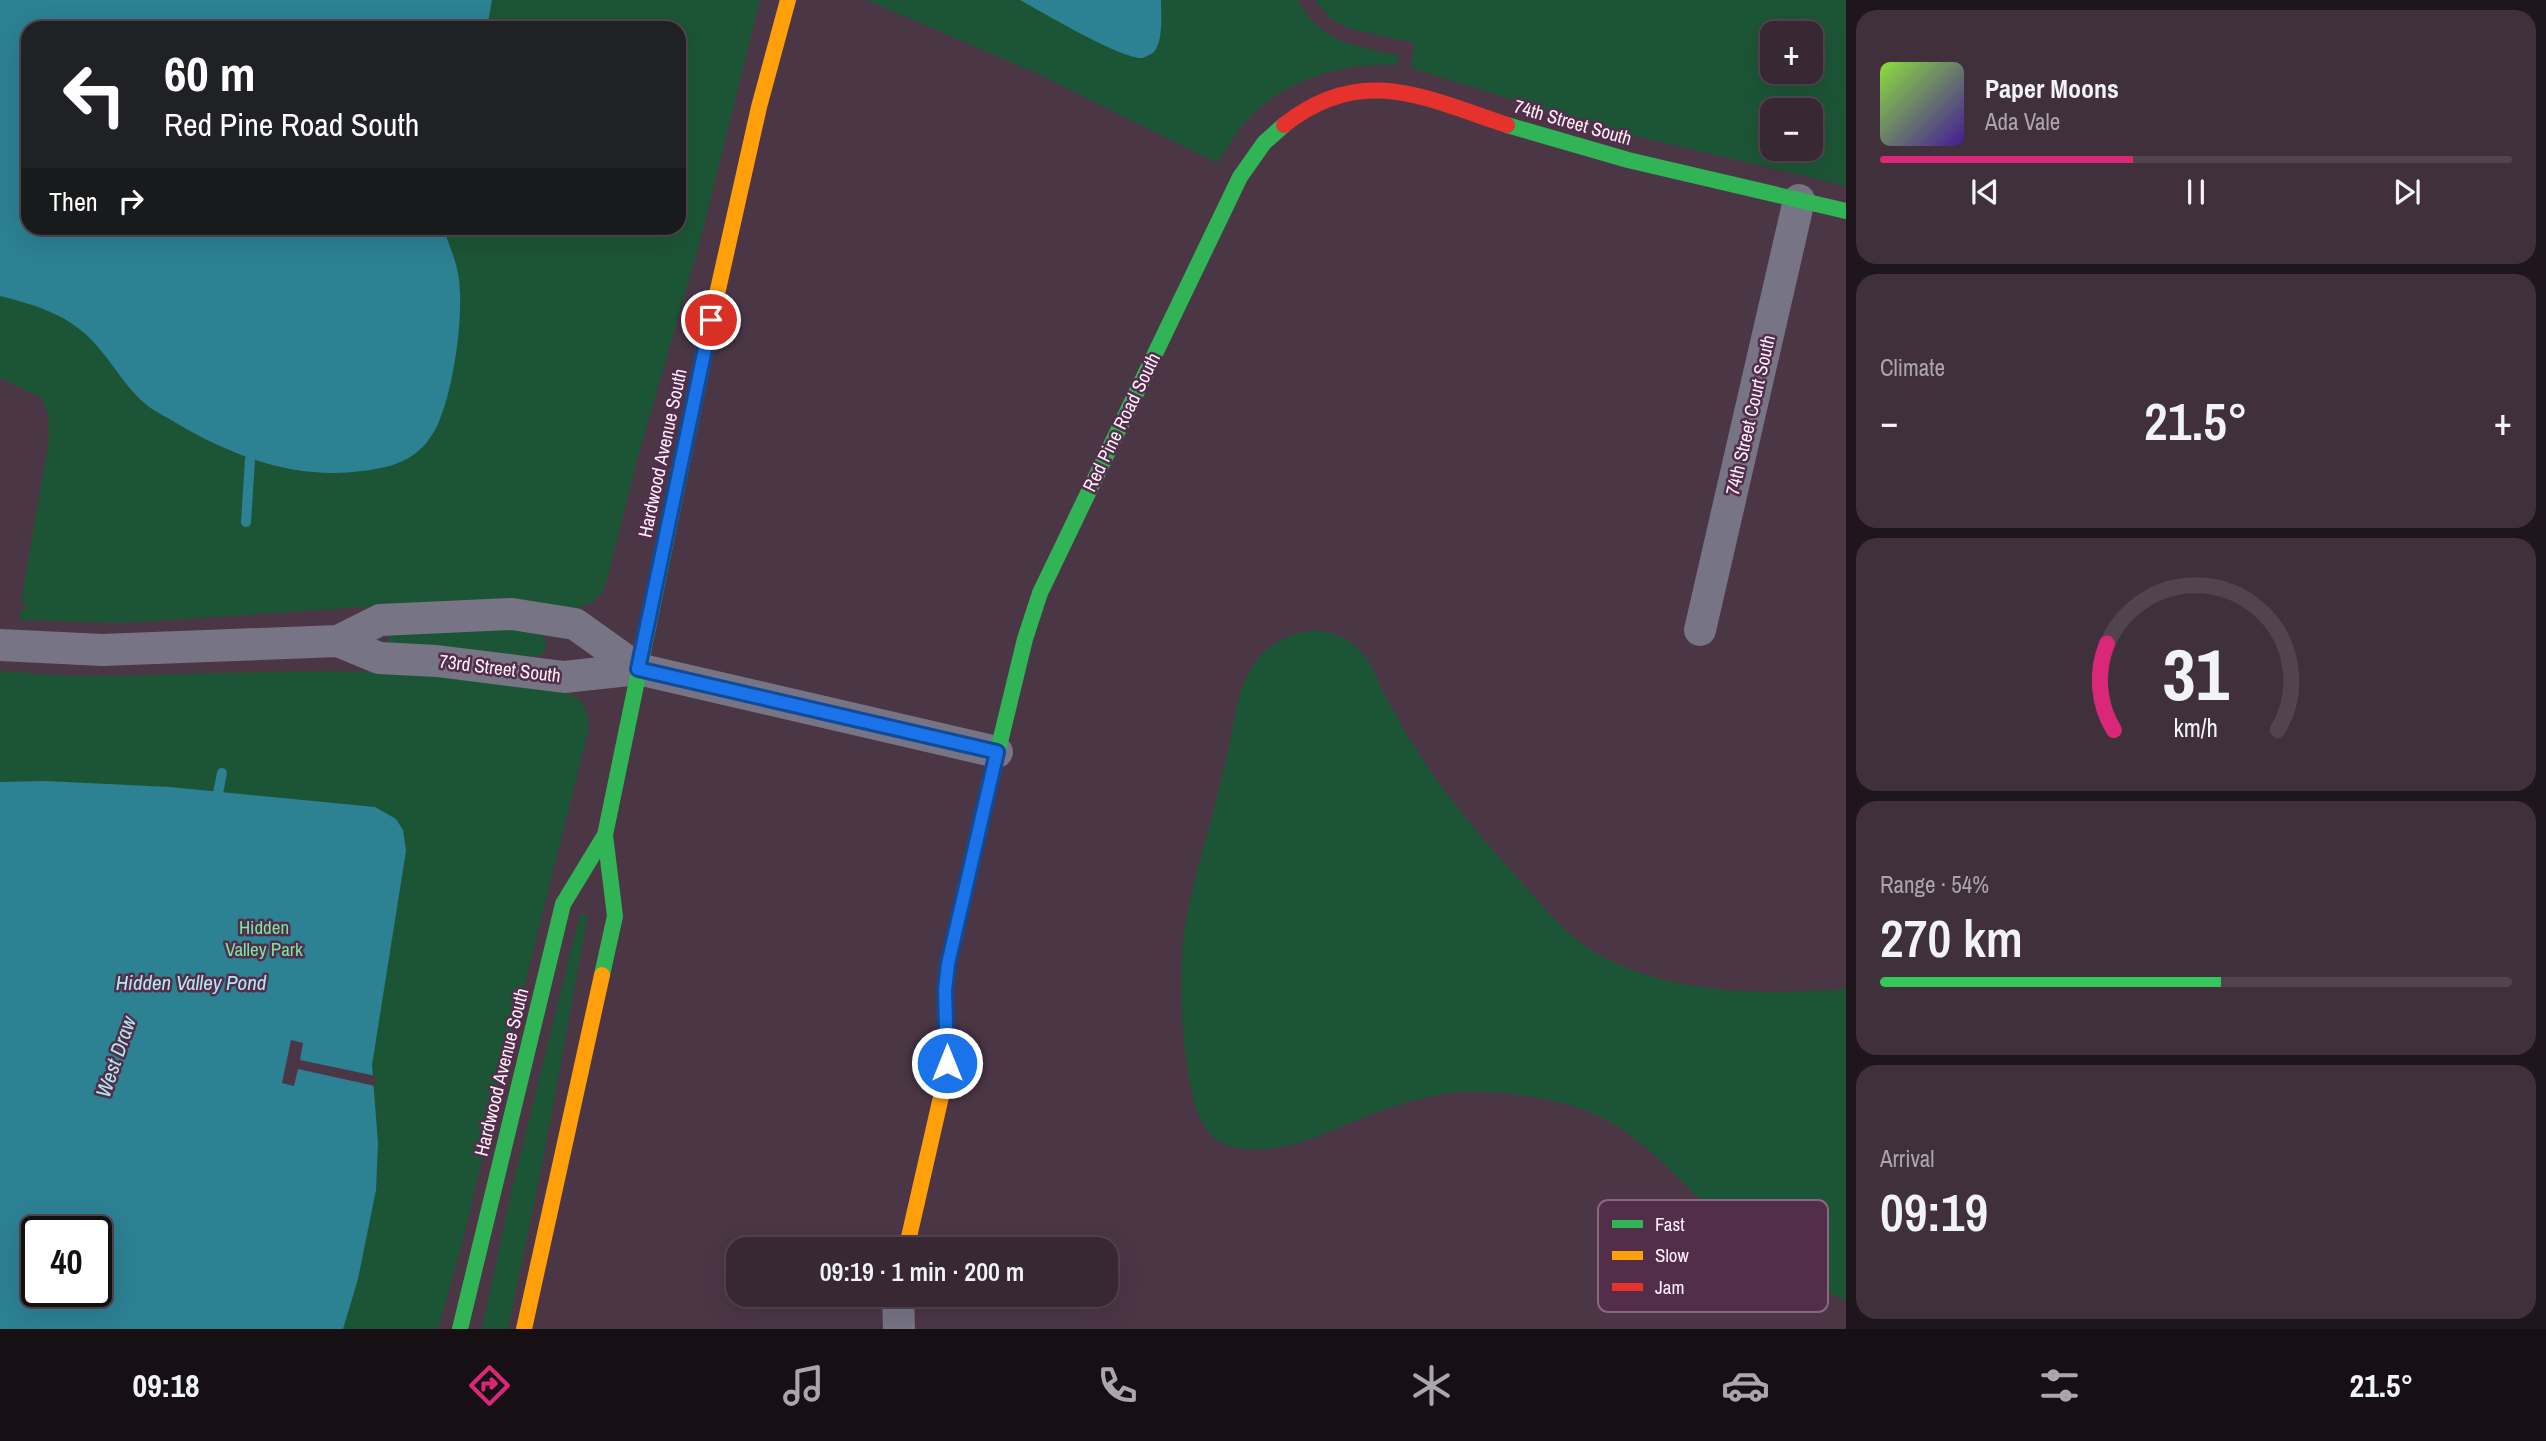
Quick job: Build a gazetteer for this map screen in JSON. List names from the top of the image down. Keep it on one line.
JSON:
{"streets":{"street":["74th Street South","74th Street Court South","Red Pine Road South","Hardwood Avenue South","73rd Street South"]},"crossings":[["74th Street South","74th Street Court South"],["74th Street South","Red Pine Road South"],["Hardwood Avenue South","73rd Street South"]],"water":["Hidden Valley Pond","West Draw"],"parks":["Hidden Valley Park"],"legend":["Fast","Slow","Jam"],"page":{"map_buttons":["+","−"],"turn":["60 m","Red Pine Road South"],"song":["Paper Moons","Ada Vale"],"then":"Then","tile":["Climate",["Range · 54%","270 km"],["Arrival","09:19"]],"heat":["−","21.5°","+"],"limit":"40","trip":"09:19 · 1 min · 200 m","tabs":["09:18","21.5°"],"gauge":["31","km/h"]}}
